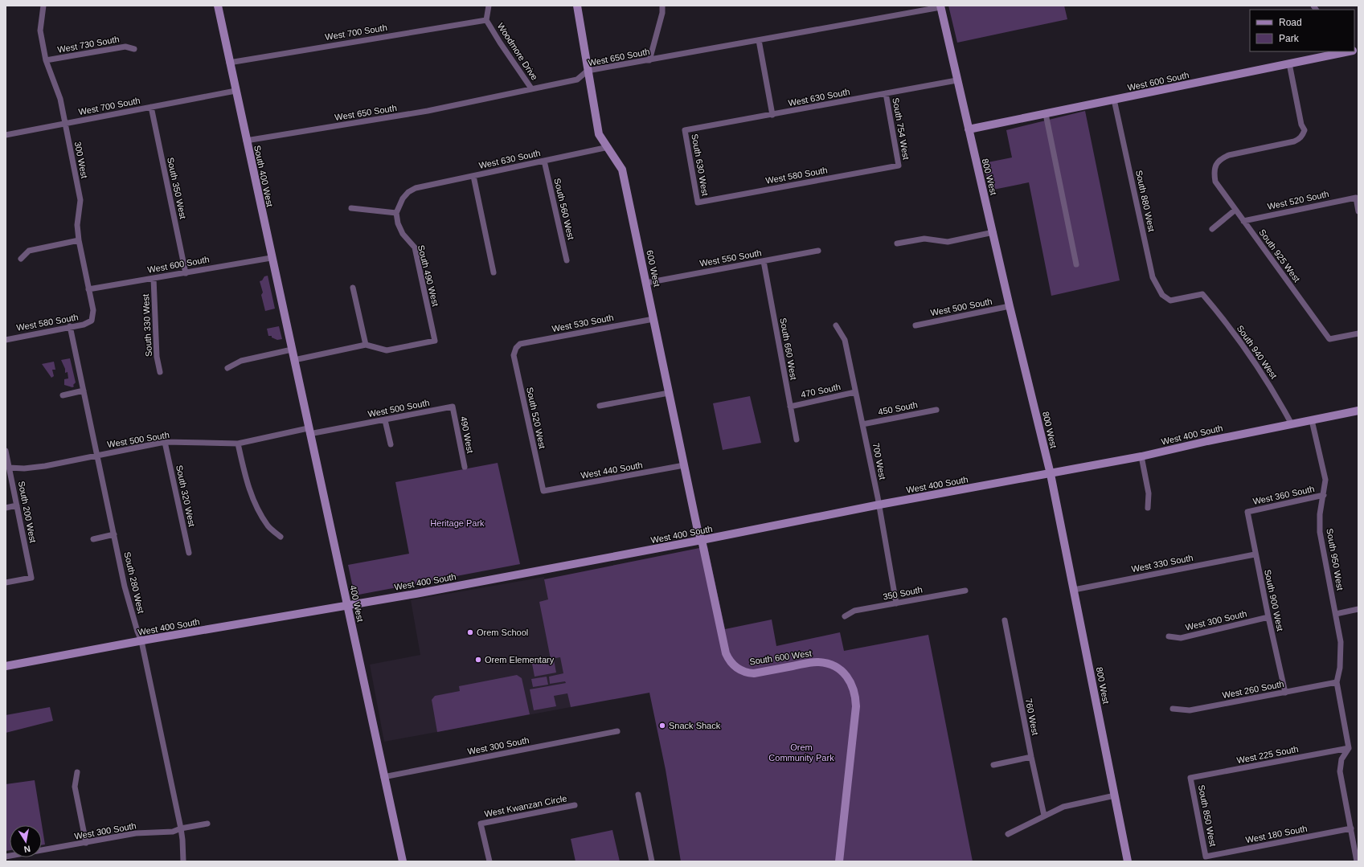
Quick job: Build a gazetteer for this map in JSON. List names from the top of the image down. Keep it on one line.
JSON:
{"streets":{"street":["West 700 South","West 730 South","Woodmore Drive","West 650 South","West 600 South","West 630 South","South 754 West","300 West","South 630 West","West 580 South","South 400 West","800 West","South 350 West","West 520 South","South 880 West","South 560 West","South 925 West","West 550 South","600 West","South 490 West","West 500 South","West 530 South","South 330 West","South 660 West","South 940 West","470 South","450 South","South 520 West","490 West","West 400 South","700 West","West 440 South","West 360 South","South 320 West","South 200 West","South 950 West","West 330 South","South 280 West","350 South","South 900 West","400 West","West 300 South","South 600 West","West 260 South","760 West","West 225 South","West Kwanzan Circle","South 850 West","West 180 South"]},"crossings":[["West 700 South","Woodmore Drive"],["West 700 South","300 West"],["West 700 South","South 400 West"],["West 700 South","South 350 West"],["West 730 South","300 West"],["Woodmore Drive","West 650 South"],["West 650 South","South 400 West"],["West 650 South","800 West"],["West 650 South","600 West"],["West 600 South","300 West"],["West 600 South","South 400 West"],["West 600 South","800 West"],["West 600 South","South 350 West"],["West 600 South","South 880 West"],["West 600 South","South 925 West"],["West 600 South","South 330 West"],["West 630 South","South 754 West"],["West 630 South","South 630 West"],["West 630 South","800 West"],["West 630 South","South 560 West"],["West 630 South","600 West"],["West 630 South","South 490 West"],["South 754 West","West 580 South"],["300 West","West 580 South"],["South 630 West","West 580 South"],["West 580 South","South 280 West"],["South 400 West","400 West"],["800 West","West 500 South"],["800 West","West 400 South"],["800 West","West 330 South"],["West 520 South","South 925 West"],["South 880 West","South 940 West"],["West 550 South","600 West"],["West 550 South","South 660 West"],["600 West","West 530 South"],["600 West","West 400 South"],["600 West","West 440 South"],["600 West","South 600 West"],["West 500 South","490 West"],["West 500 South","South 320 West"],["West 500 South","South 200 West"],["West 500 South","South 280 West"],["West 500 South","400 West"],["West 530 South","South 520 West"],["South 660 West","470 South"],["South 940 West","West 400 South"],["470 South","700 West"],["450 South","700 West"],["South 520 West","West 440 South"],["West 400 South","700 West"],["West 400 South","South 950 West"],["West 400 South","South 280 West"],["West 400 South","400 West"],["West 400 South","South 600 West"],["700 West","350 South"],["West 360 South","South 950 West"],["West 360 South","South 900 West"],["South 950 West","West 260 South"],["West 330 South","South 900 West"],["South 280 West","West 300 South"],["South 900 West","West 300 South"],["South 900 West","West 260 South"],["400 West","West 300 South"],["West 225 South","South 850 West"],["South 850 West","West 180 South"]],"parks":["Heritage Park","Orem Community Park"],"places":["Orem School","Orem Elementary","Snack Shack"],"legend":["Road","Park"],"north":"bottom"}
